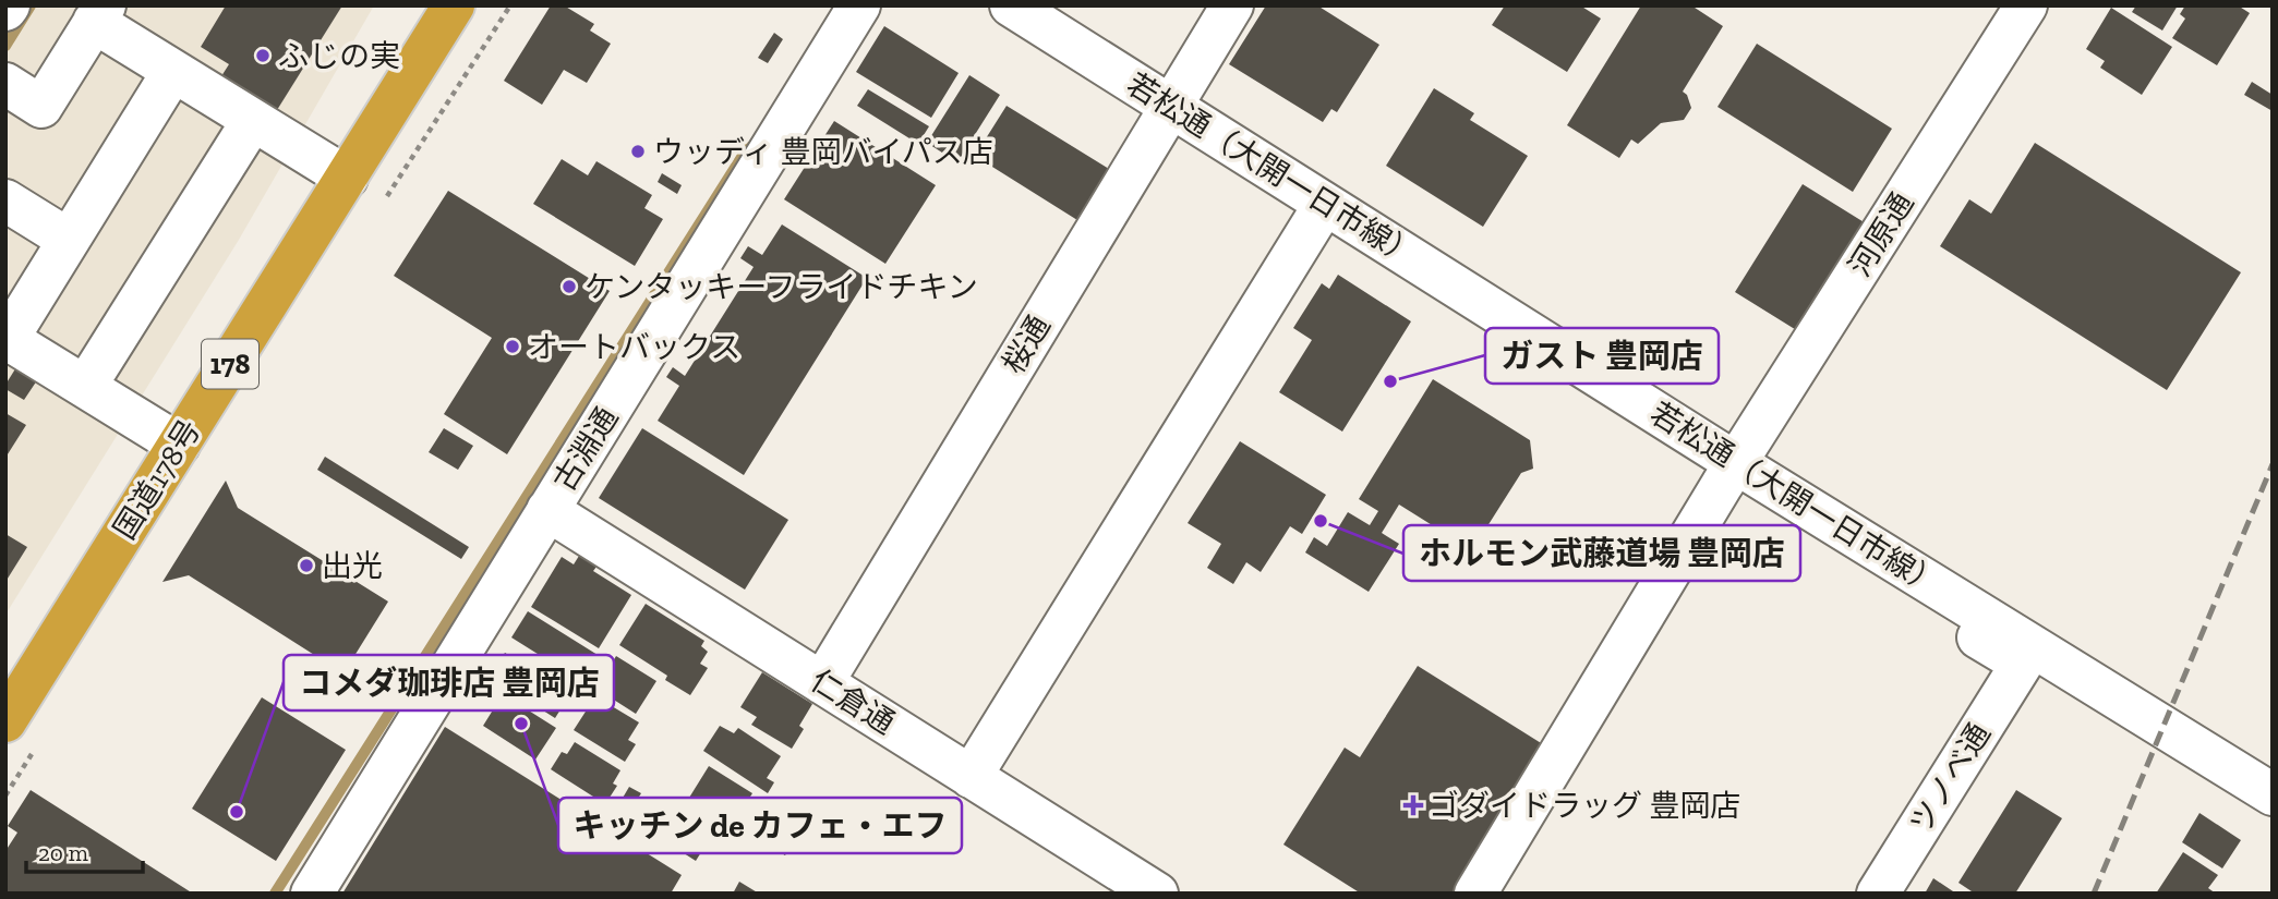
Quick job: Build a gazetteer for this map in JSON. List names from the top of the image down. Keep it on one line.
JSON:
{"streets":{"highway":["178","国道178号"],"street":["若松通（大開一日市線）","河原通","桜通","古淵通","仁倉通","ツノベ通"]},"crossings":[["若松通（大開一日市線）","河原通"],["若松通（大開一日市線）","桜通"],["若松通（大開一日市線）","ツノベ通"],["河原通","ツノベ通"],["桜通","仁倉通"],["古淵通","仁倉通"]],"places":{"other":["ふじの実","ウッディ 豊岡バイパス店","ケンタッキーフライドチキン","オートバックス","ガスト 豊岡店","ホルモン武藤道場 豊岡店","出光","キッチン de カフェ・エフ","コメダ珈琲店 豊岡店"],"health":["ゴダイドラッグ 豊岡店"]},"scale_bar":"20 m"}
